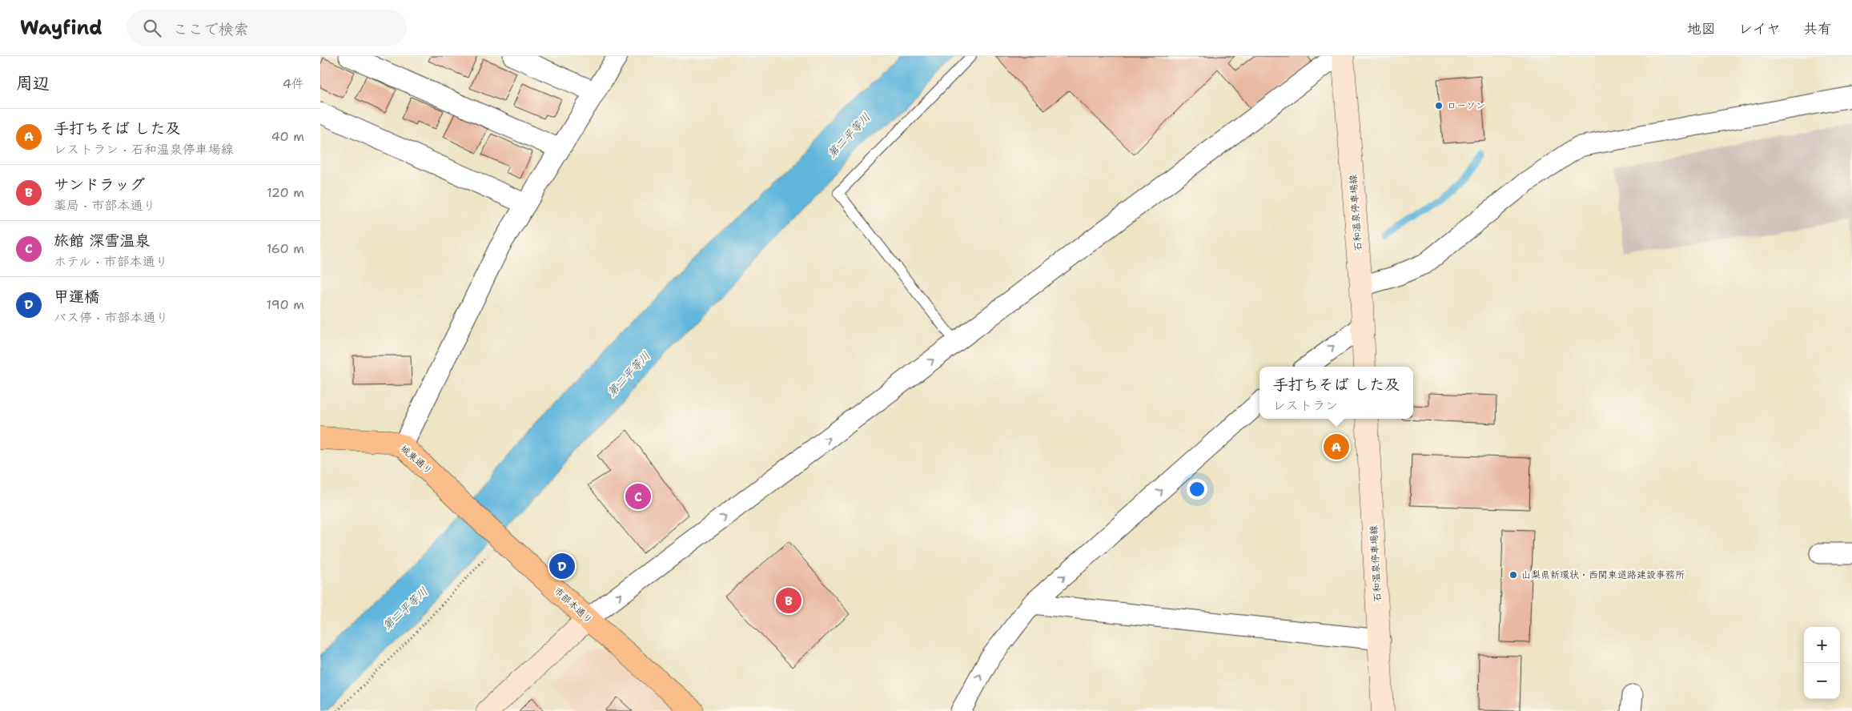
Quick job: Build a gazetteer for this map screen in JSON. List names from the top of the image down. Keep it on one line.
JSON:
{"streets":{"highway":["城東通り","市部本通り"],"main road":["石和温泉停車場線"]},"crossings":[["城東通り","市部本通り"]],"water":["第二平等川"],"places":["ローソン","山梨県新環状・西関東道路建設事務所"],"page":{"header":"Wayfind","search":"ここで検索","nav":["地図","レイヤ","共有"],"heading":["周辺","4件"],"list":[{"mark":"A","name":"手打ちそば した及","note":"レストラン · 石和温泉停車場線","value":"40 m"},{"mark":"B","name":"サンドラッグ","note":"薬局 · 市部本通り","value":"120 m"},{"mark":"C","name":"旅館 深雪温泉","note":"ホテル · 市部本通り","value":"160 m"},{"mark":"D","name":"甲運橋","note":"バス停 · 市部本通り","value":"190 m"}],"popup":["手打ちそば した及","レストラン"],"pins":["A","C","D","B"],"map_buttons":["+","−"]}}
